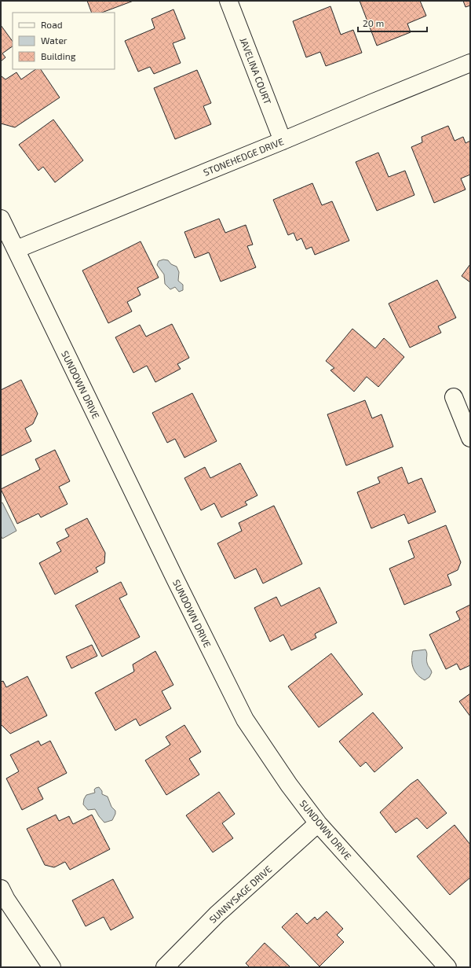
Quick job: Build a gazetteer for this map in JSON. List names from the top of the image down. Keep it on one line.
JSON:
{"streets":{"street":["JAVELINA COURT","STONEHEDGE DRIVE","SUNDOWN DRIVE","SUNNYSAGE DRIVE"]},"crossings":[["JAVELINA COURT","STONEHEDGE DRIVE"],["STONEHEDGE DRIVE","SUNDOWN DRIVE"],["SUNDOWN DRIVE","SUNNYSAGE DRIVE"]],"legend":["Road","Water","Building"],"scale_bar":"20 m"}
